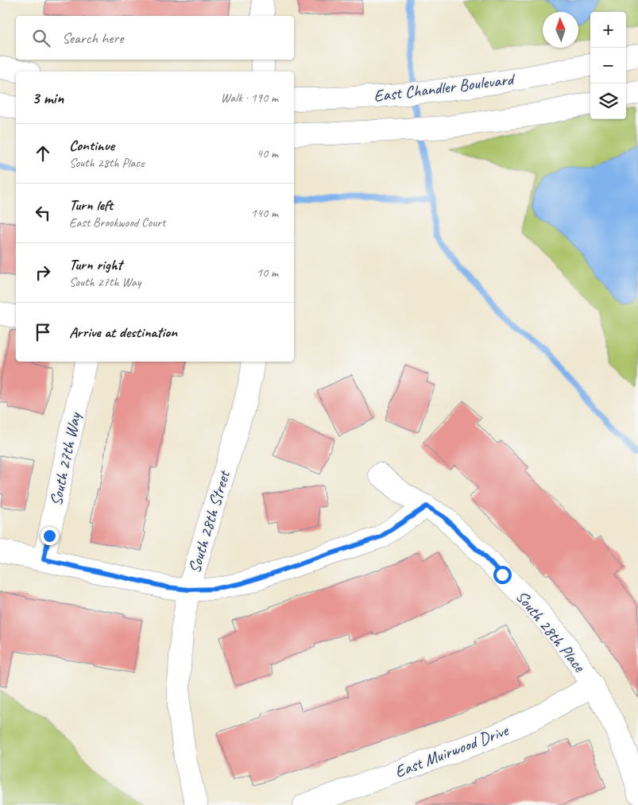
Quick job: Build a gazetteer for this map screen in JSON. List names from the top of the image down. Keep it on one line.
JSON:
{"streets":{"street":["East Chandler Boulevard","South 27th Way","South 28th Street","South 28th Place","East Muirwood Drive"]},"crossings":[["South 28th Place","East Muirwood Drive"]],"north":"top","page":{"map_buttons":["+","−"],"search":"Search here","heading":["3 min","Walk · 190 m"],"list":[["Continue","South 28th Place","40 m"],["Turn left","East Brookwood Court","140 m"],["Turn right","South 27th Way","10 m"],"Arrive at destination"]}}
